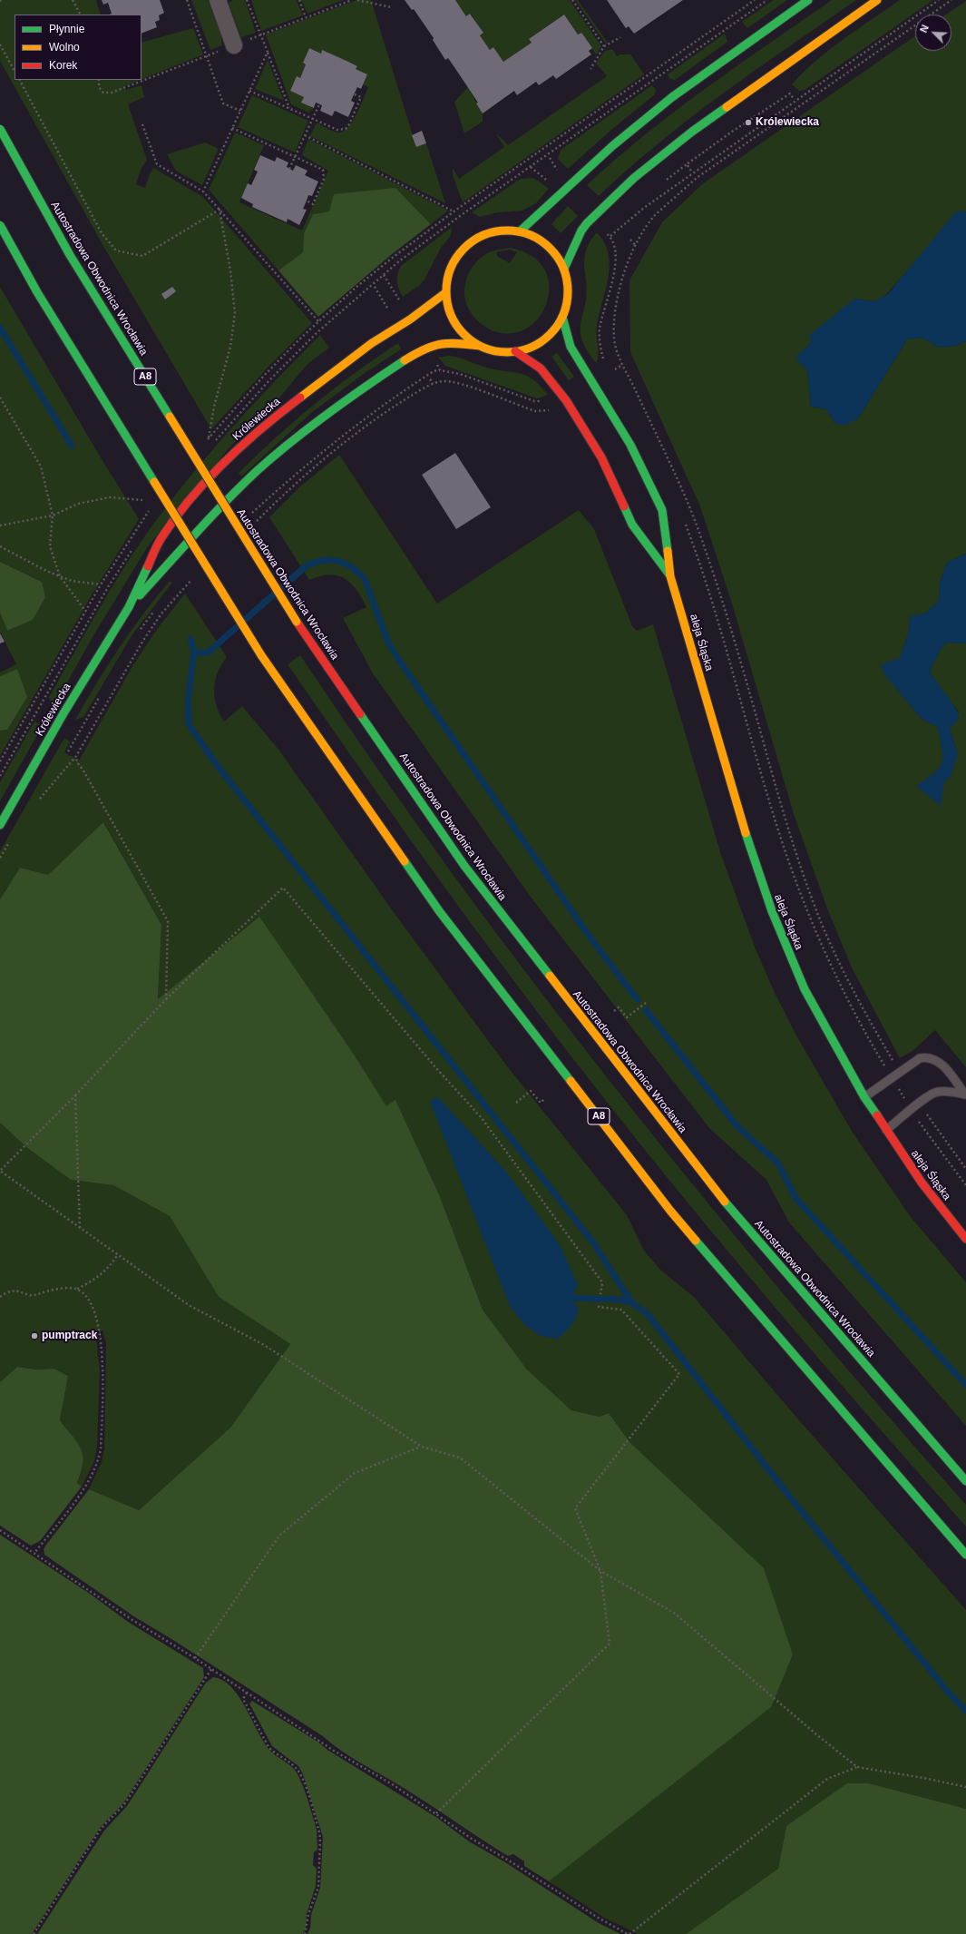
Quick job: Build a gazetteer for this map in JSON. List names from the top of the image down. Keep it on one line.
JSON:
{"streets":{"main road":["Autostradowa Obwodnica Wrocławia","A8","Królewiecka","aleja Śląska"]},"crossings":[["Królewiecka","aleja Śląska"]],"places":["Królewiecka","pumptrack"],"legend":["Płynnie","Wolno","Korek"],"north":"top left"}
